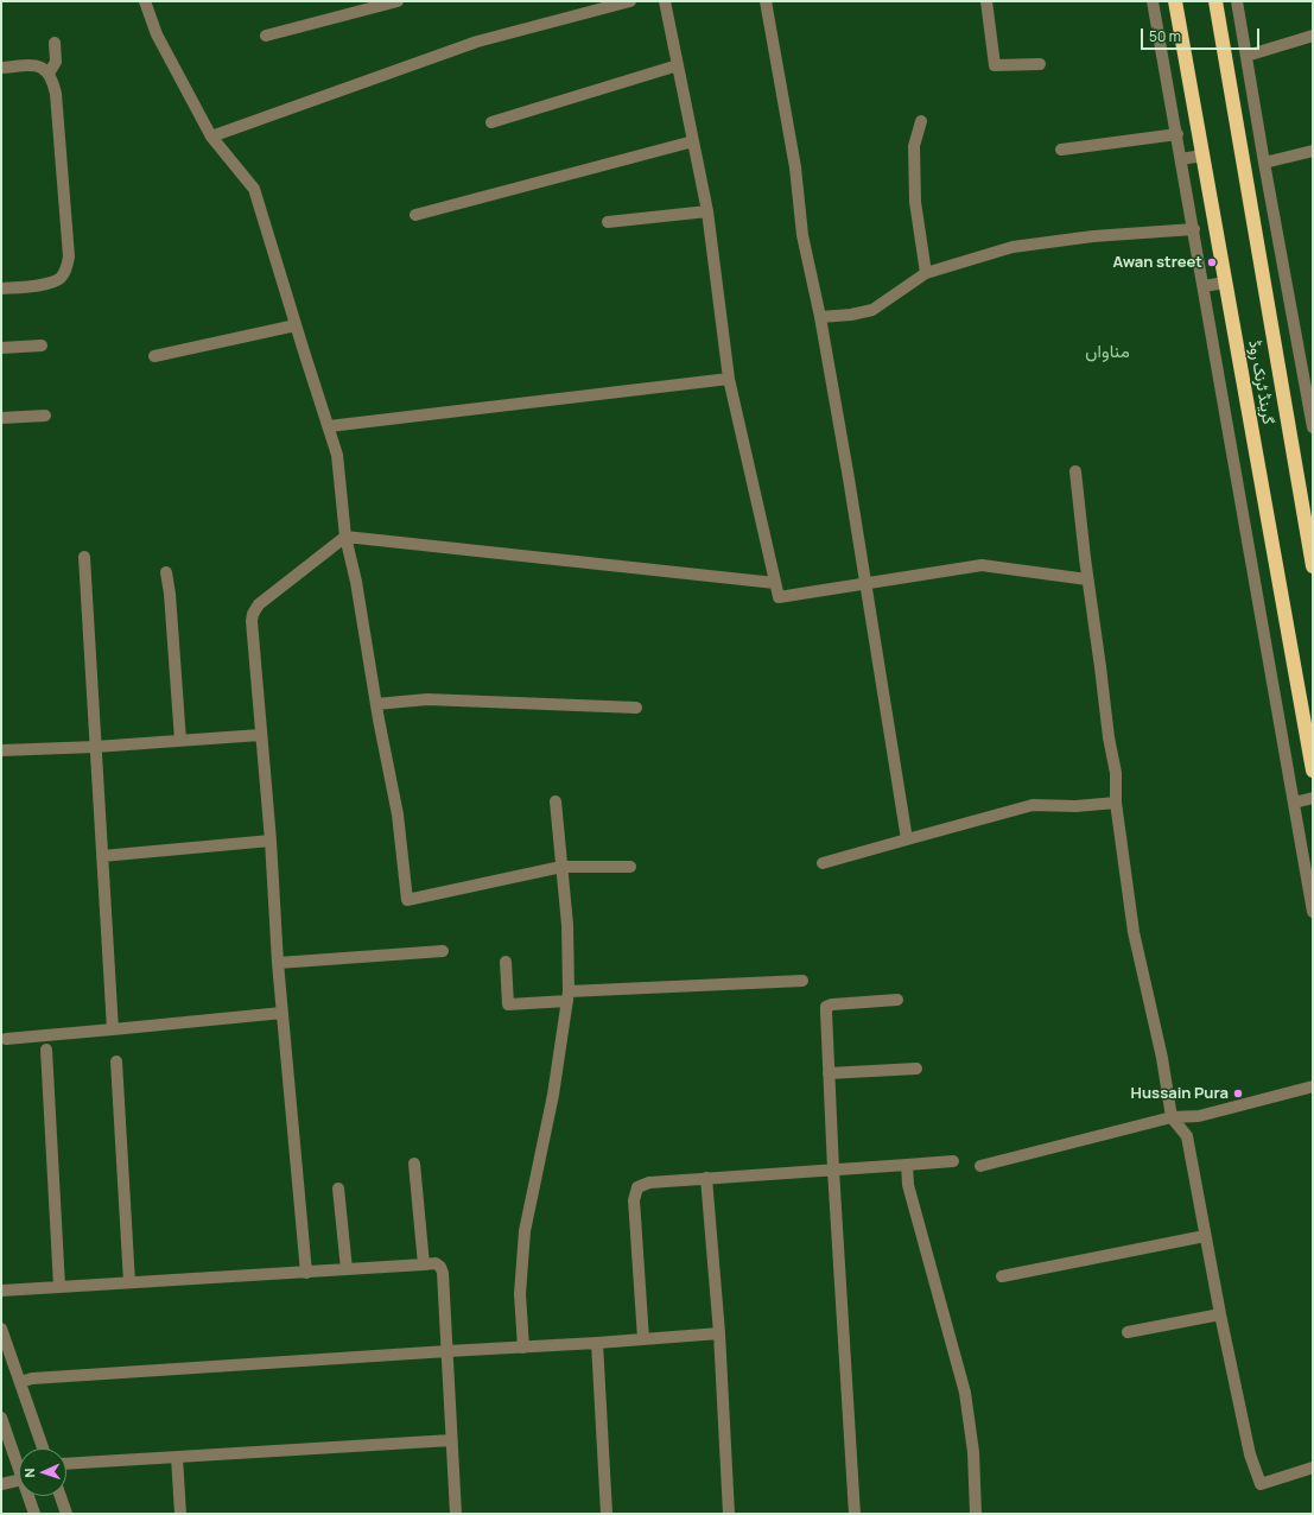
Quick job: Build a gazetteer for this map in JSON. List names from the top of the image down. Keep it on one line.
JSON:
{"streets":{"highway":["گرینڈ ٹرنک روڈ"]},"districts":["مناواں"],"places":["Awan street","Hussain Pura"],"scale_bar":"50 m","north":"left"}
